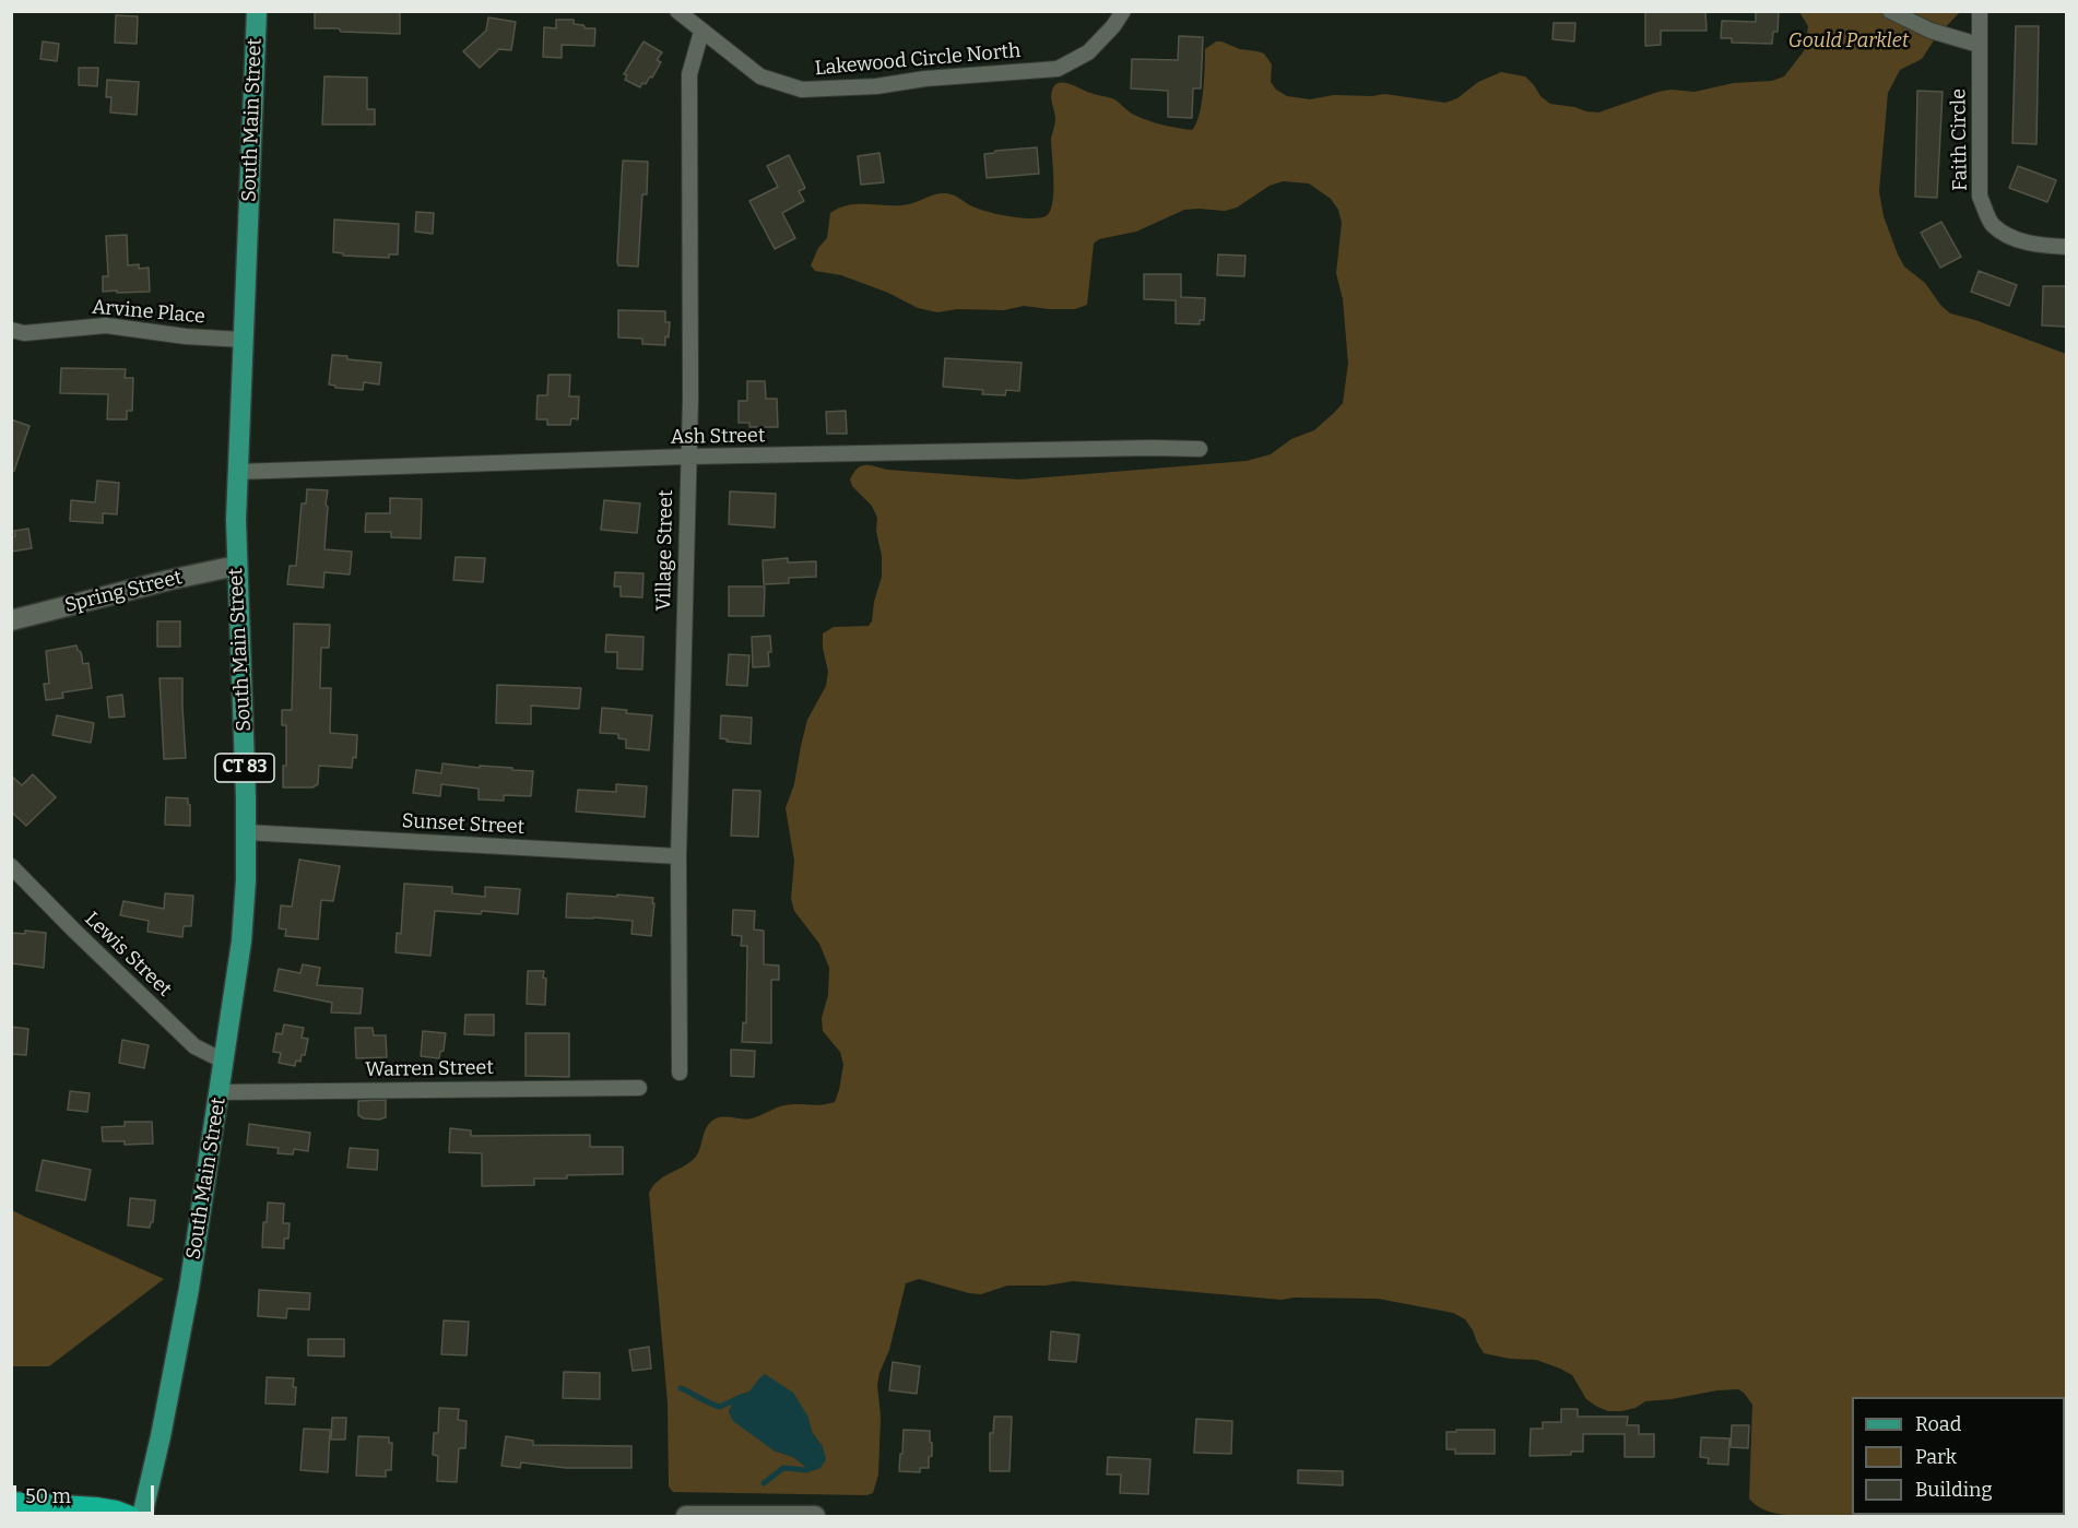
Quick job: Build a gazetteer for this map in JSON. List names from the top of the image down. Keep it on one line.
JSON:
{"streets":{"main road":["South Main Street","CT 83"],"street":["Lakewood Circle North","Faith Circle","Arvine Place","Ash Street","Village Street","Spring Street","Sunset Street","Lewis Street","Warren Street"]},"crossings":[["Lakewood Circle North","Village Street"],["South Main Street","Arvine Place"],["South Main Street","Ash Street"],["South Main Street","Spring Street"],["South Main Street","Sunset Street"],["South Main Street","Lewis Street"],["South Main Street","Warren Street"],["Ash Street","Village Street"],["Village Street","Sunset Street"]],"parks":["Gould Parklet"],"legend":["Road","Park","Building"],"scale_bar":"50 m"}
